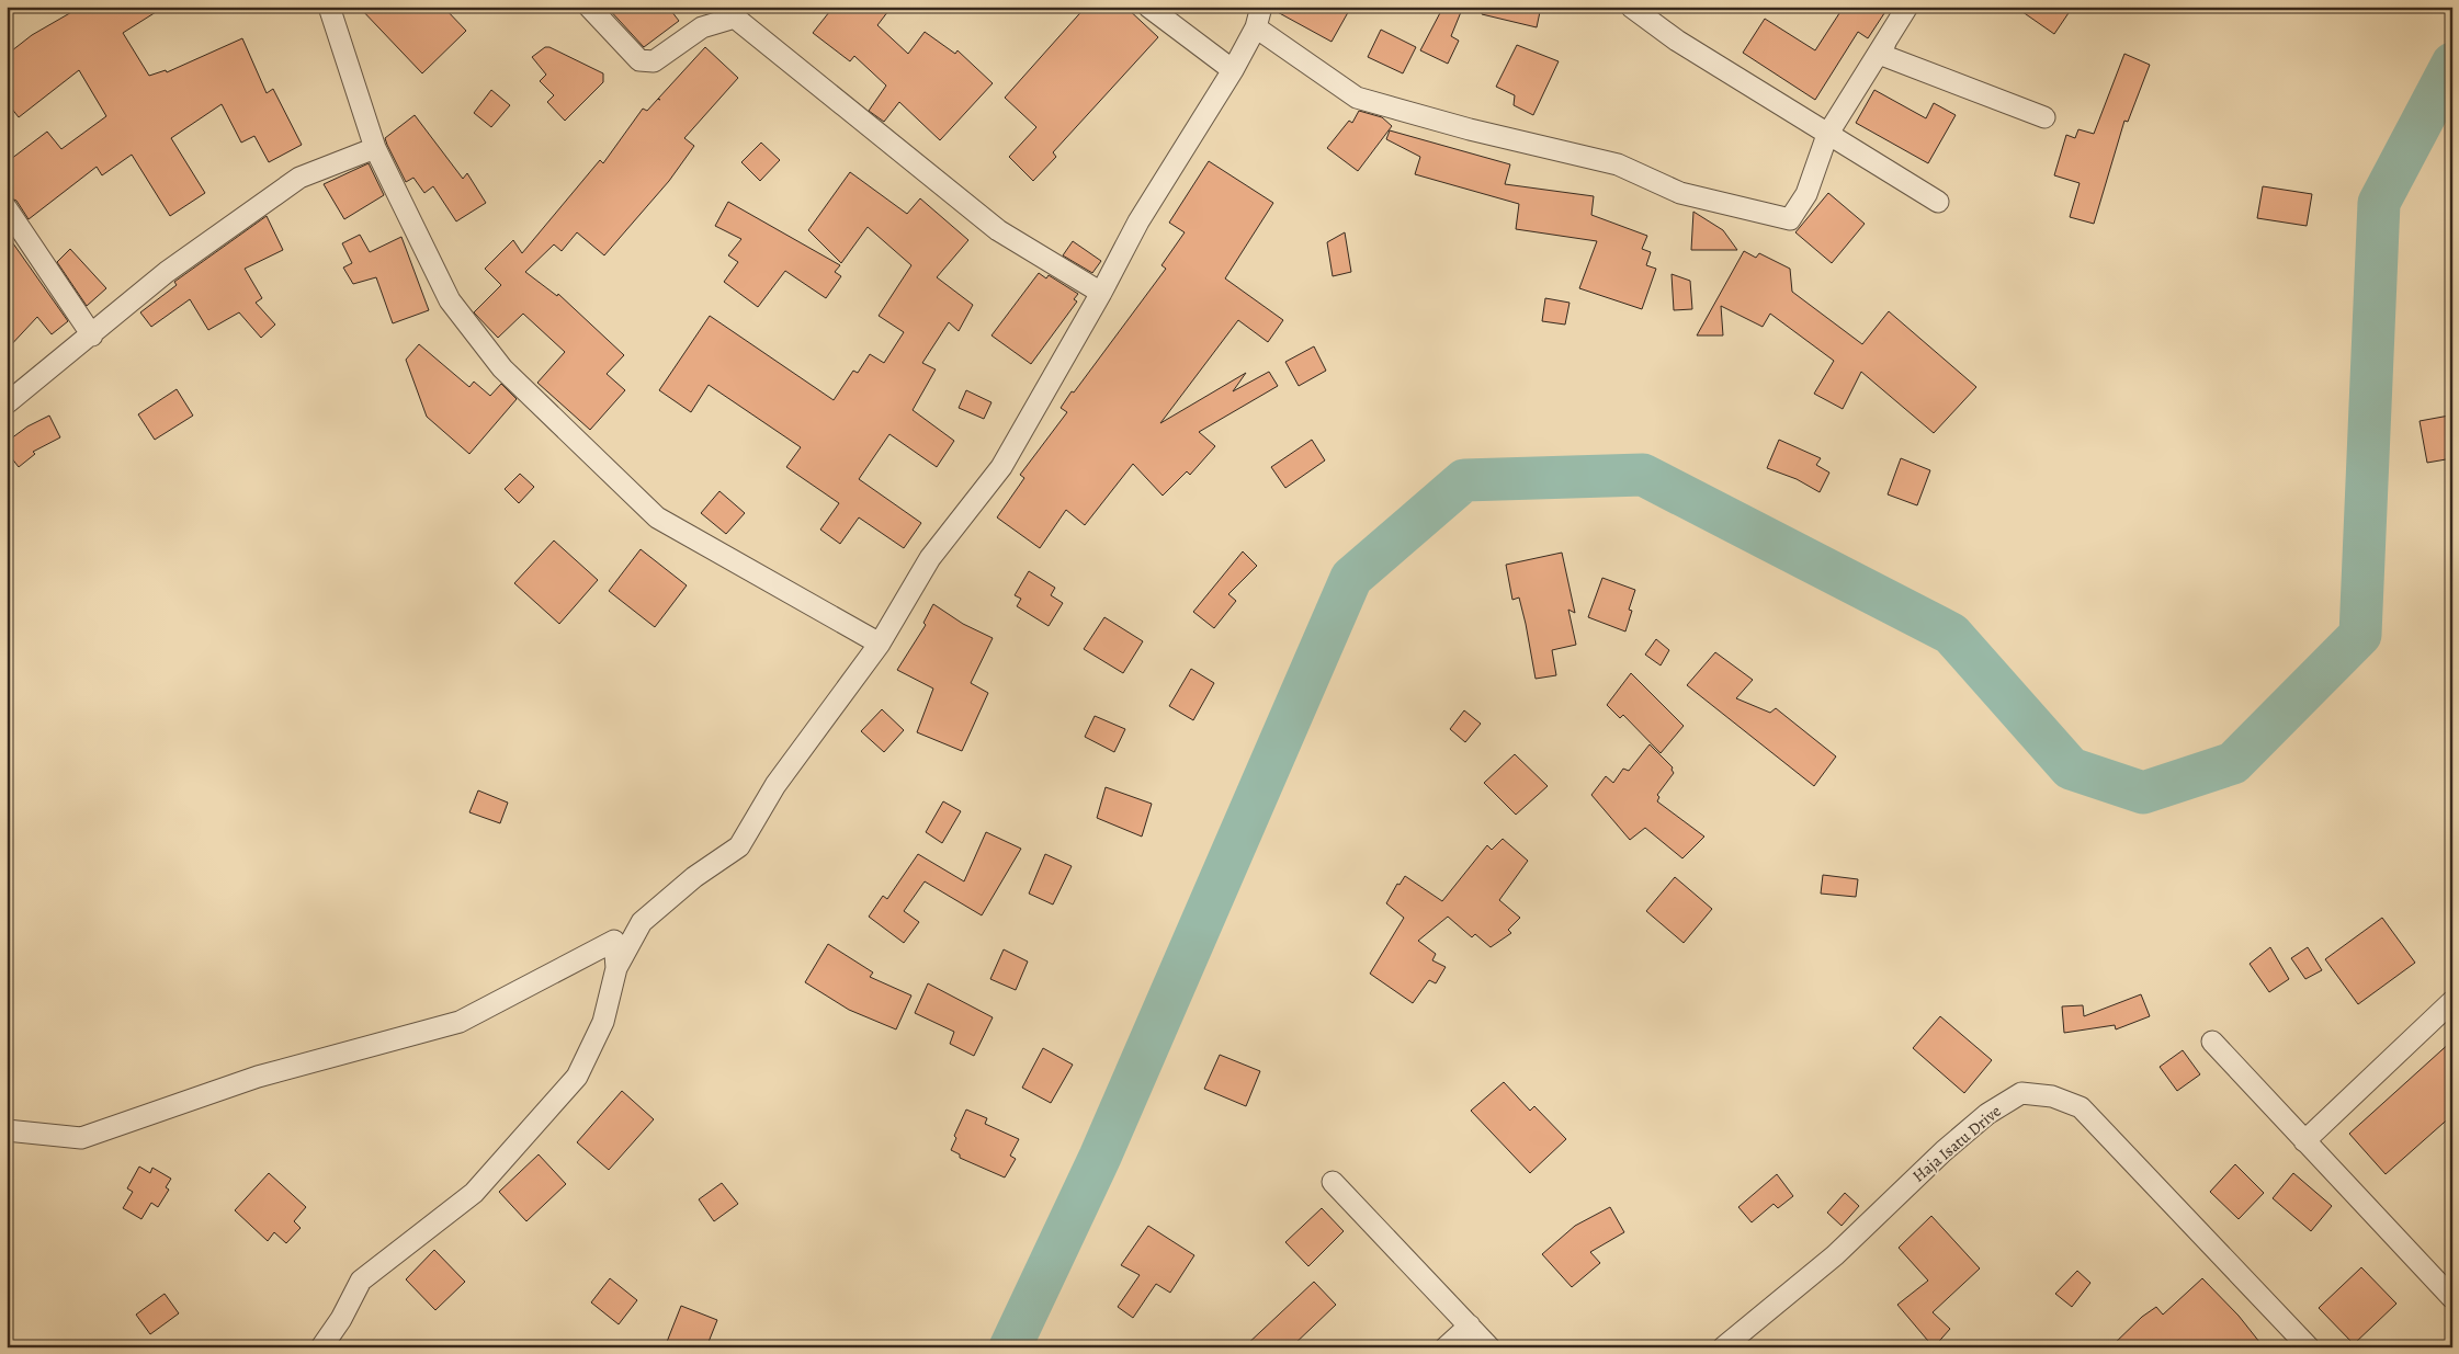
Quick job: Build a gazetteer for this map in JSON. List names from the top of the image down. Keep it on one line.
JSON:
{"streets":{"street":["Haja Isatu Drive"]}}
